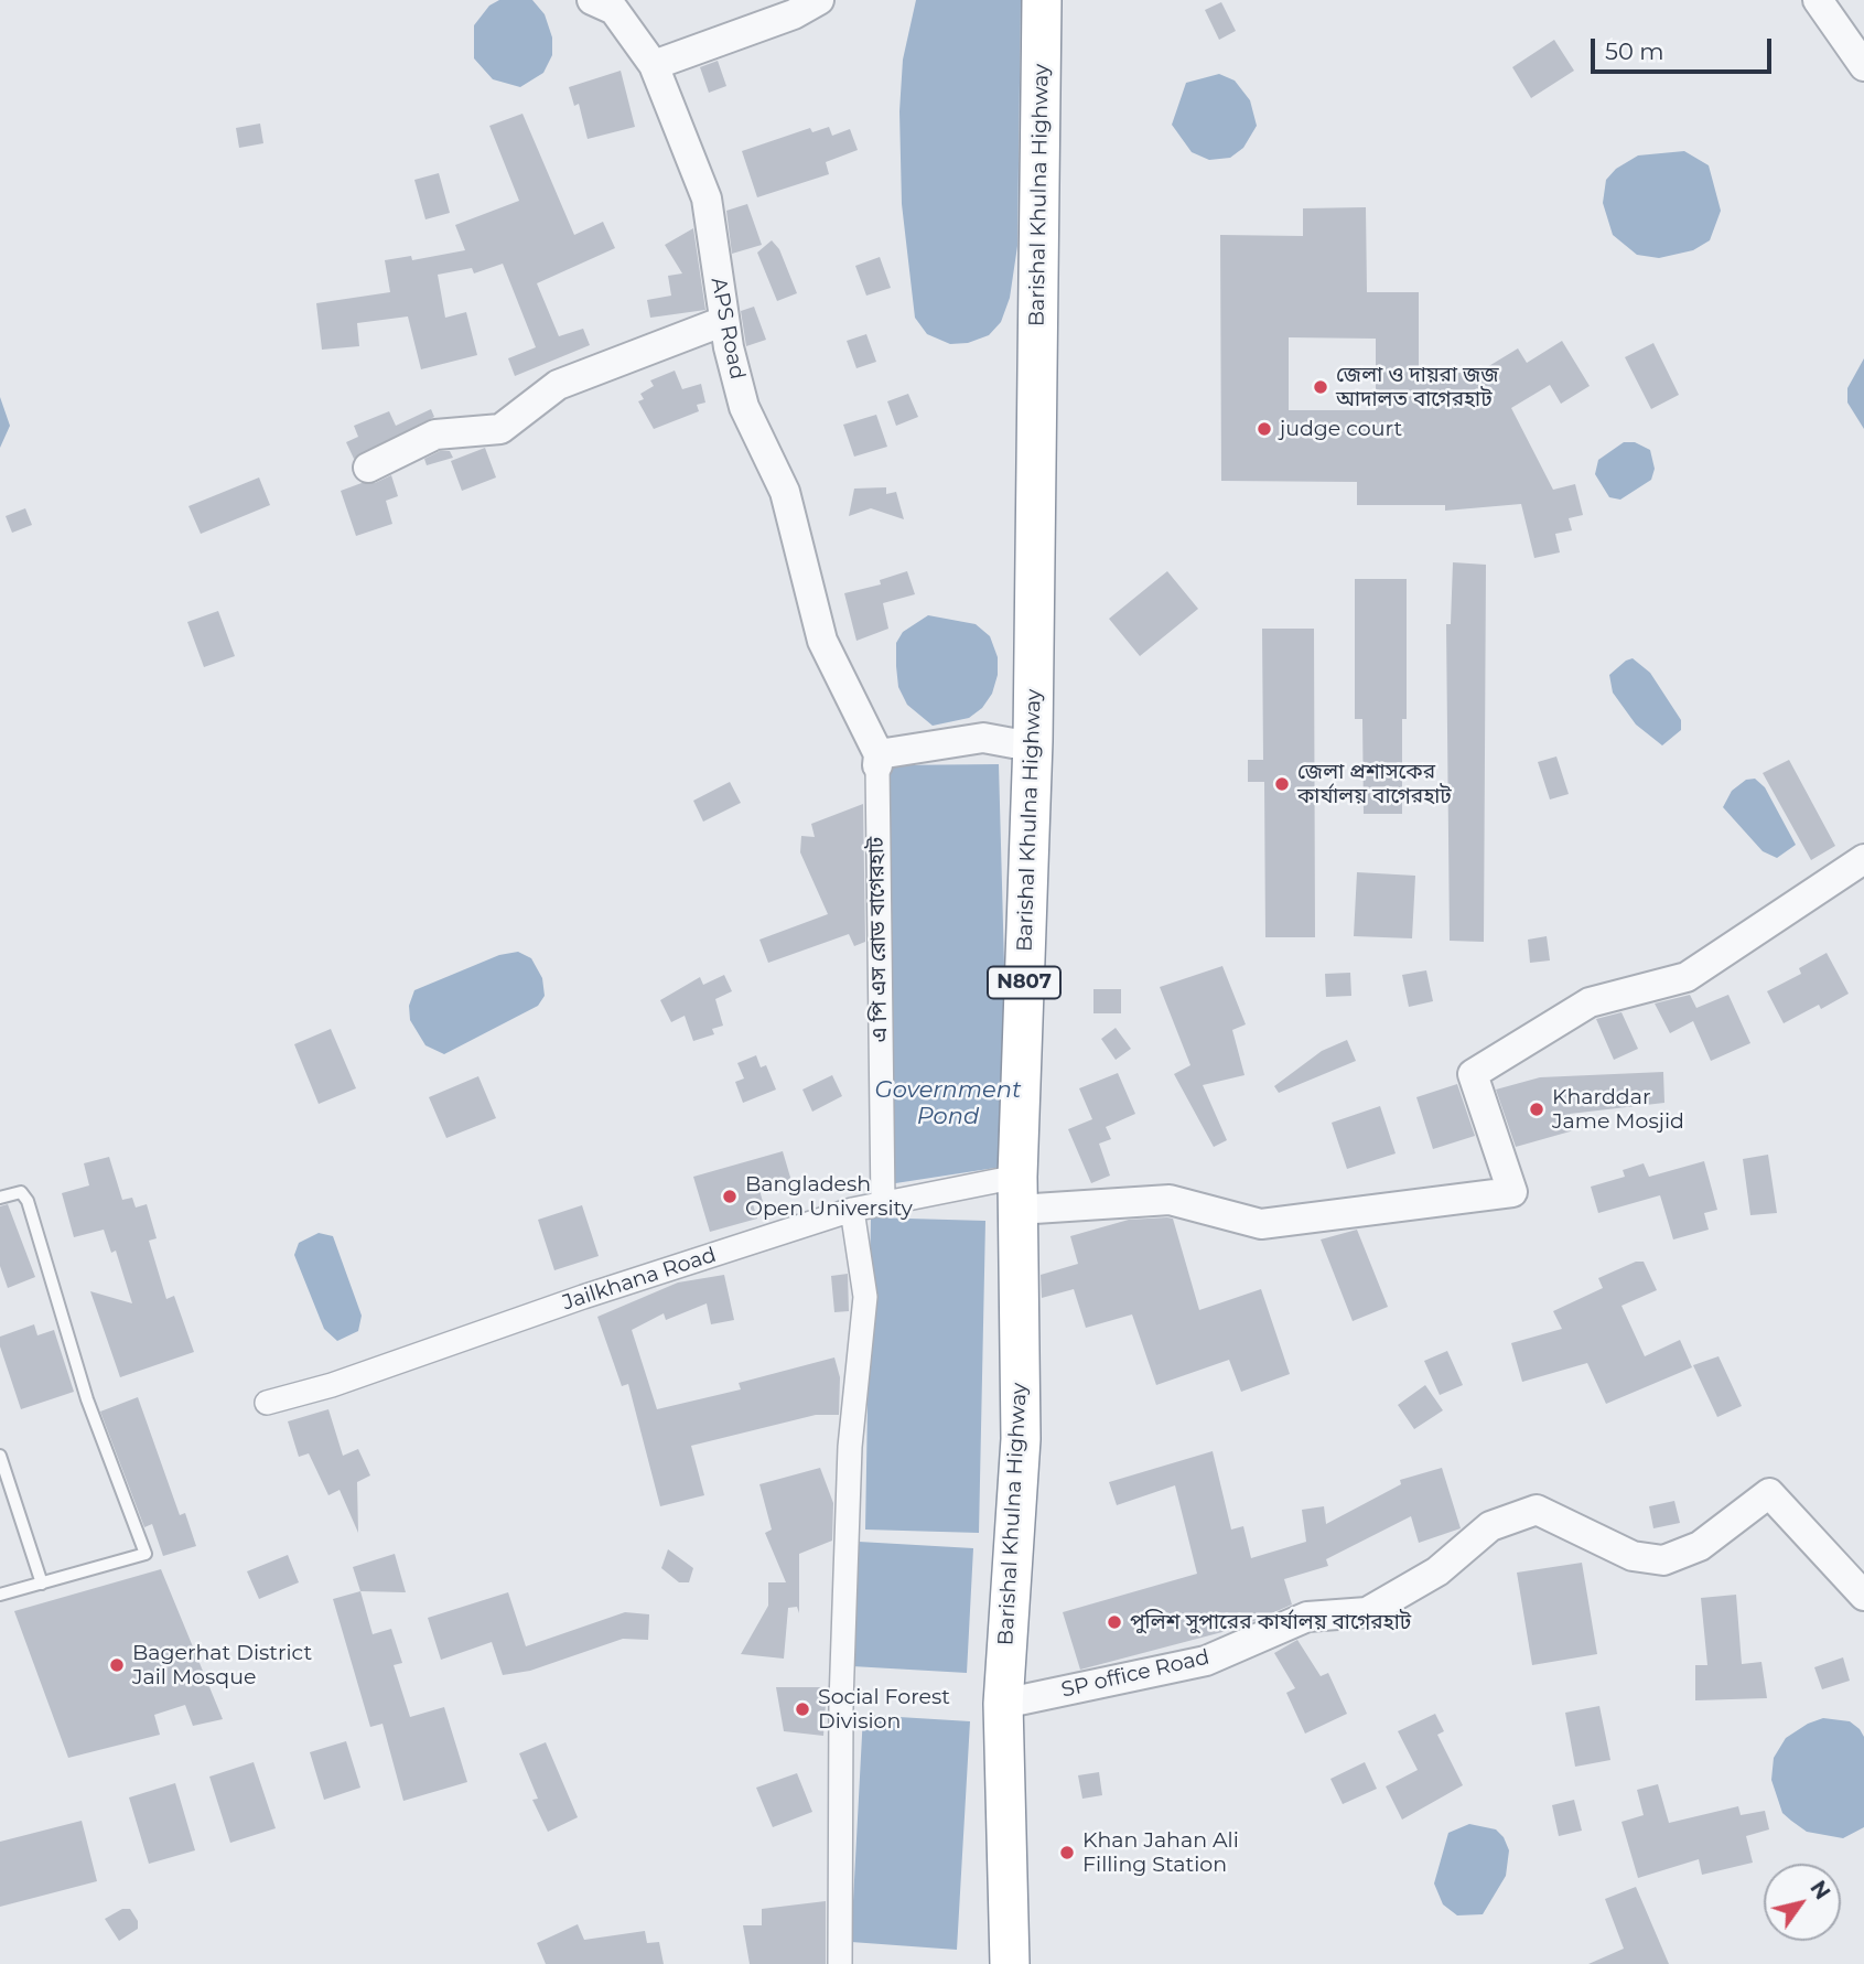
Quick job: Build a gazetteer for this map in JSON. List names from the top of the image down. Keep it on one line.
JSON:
{"streets":{"highway":["Barishal Khulna Highway","N807"],"street":["APS Road","এ পি এস রোড বাগেরহাট","Jailkhana Road","SP office Road"]},"crossings":[["Barishal Khulna Highway","Jailkhana Road"],["Barishal Khulna Highway","SP office Road"],["APS Road","এ পি এস রোড বাগেরহাট"],["এ পি এস রোড বাগেরহাট","Jailkhana Road"]],"water":["Government Pond"],"places":["জেলা ও দায়রা জজ আদালত বাগেরহাট","judge court","জেলা প্রশাসকের কার্যালয় বাগেরহাট","Kharddar Jame Mosjid","Bangladesh Open University","পুলিশ সুপারের কার্যালয় বাগেরহাট","Bagerhat District Jail Mosque","Social Forest Division","Khan Jahan Ali Filling Station"],"scale_bar":"50 m","north":"top right"}
